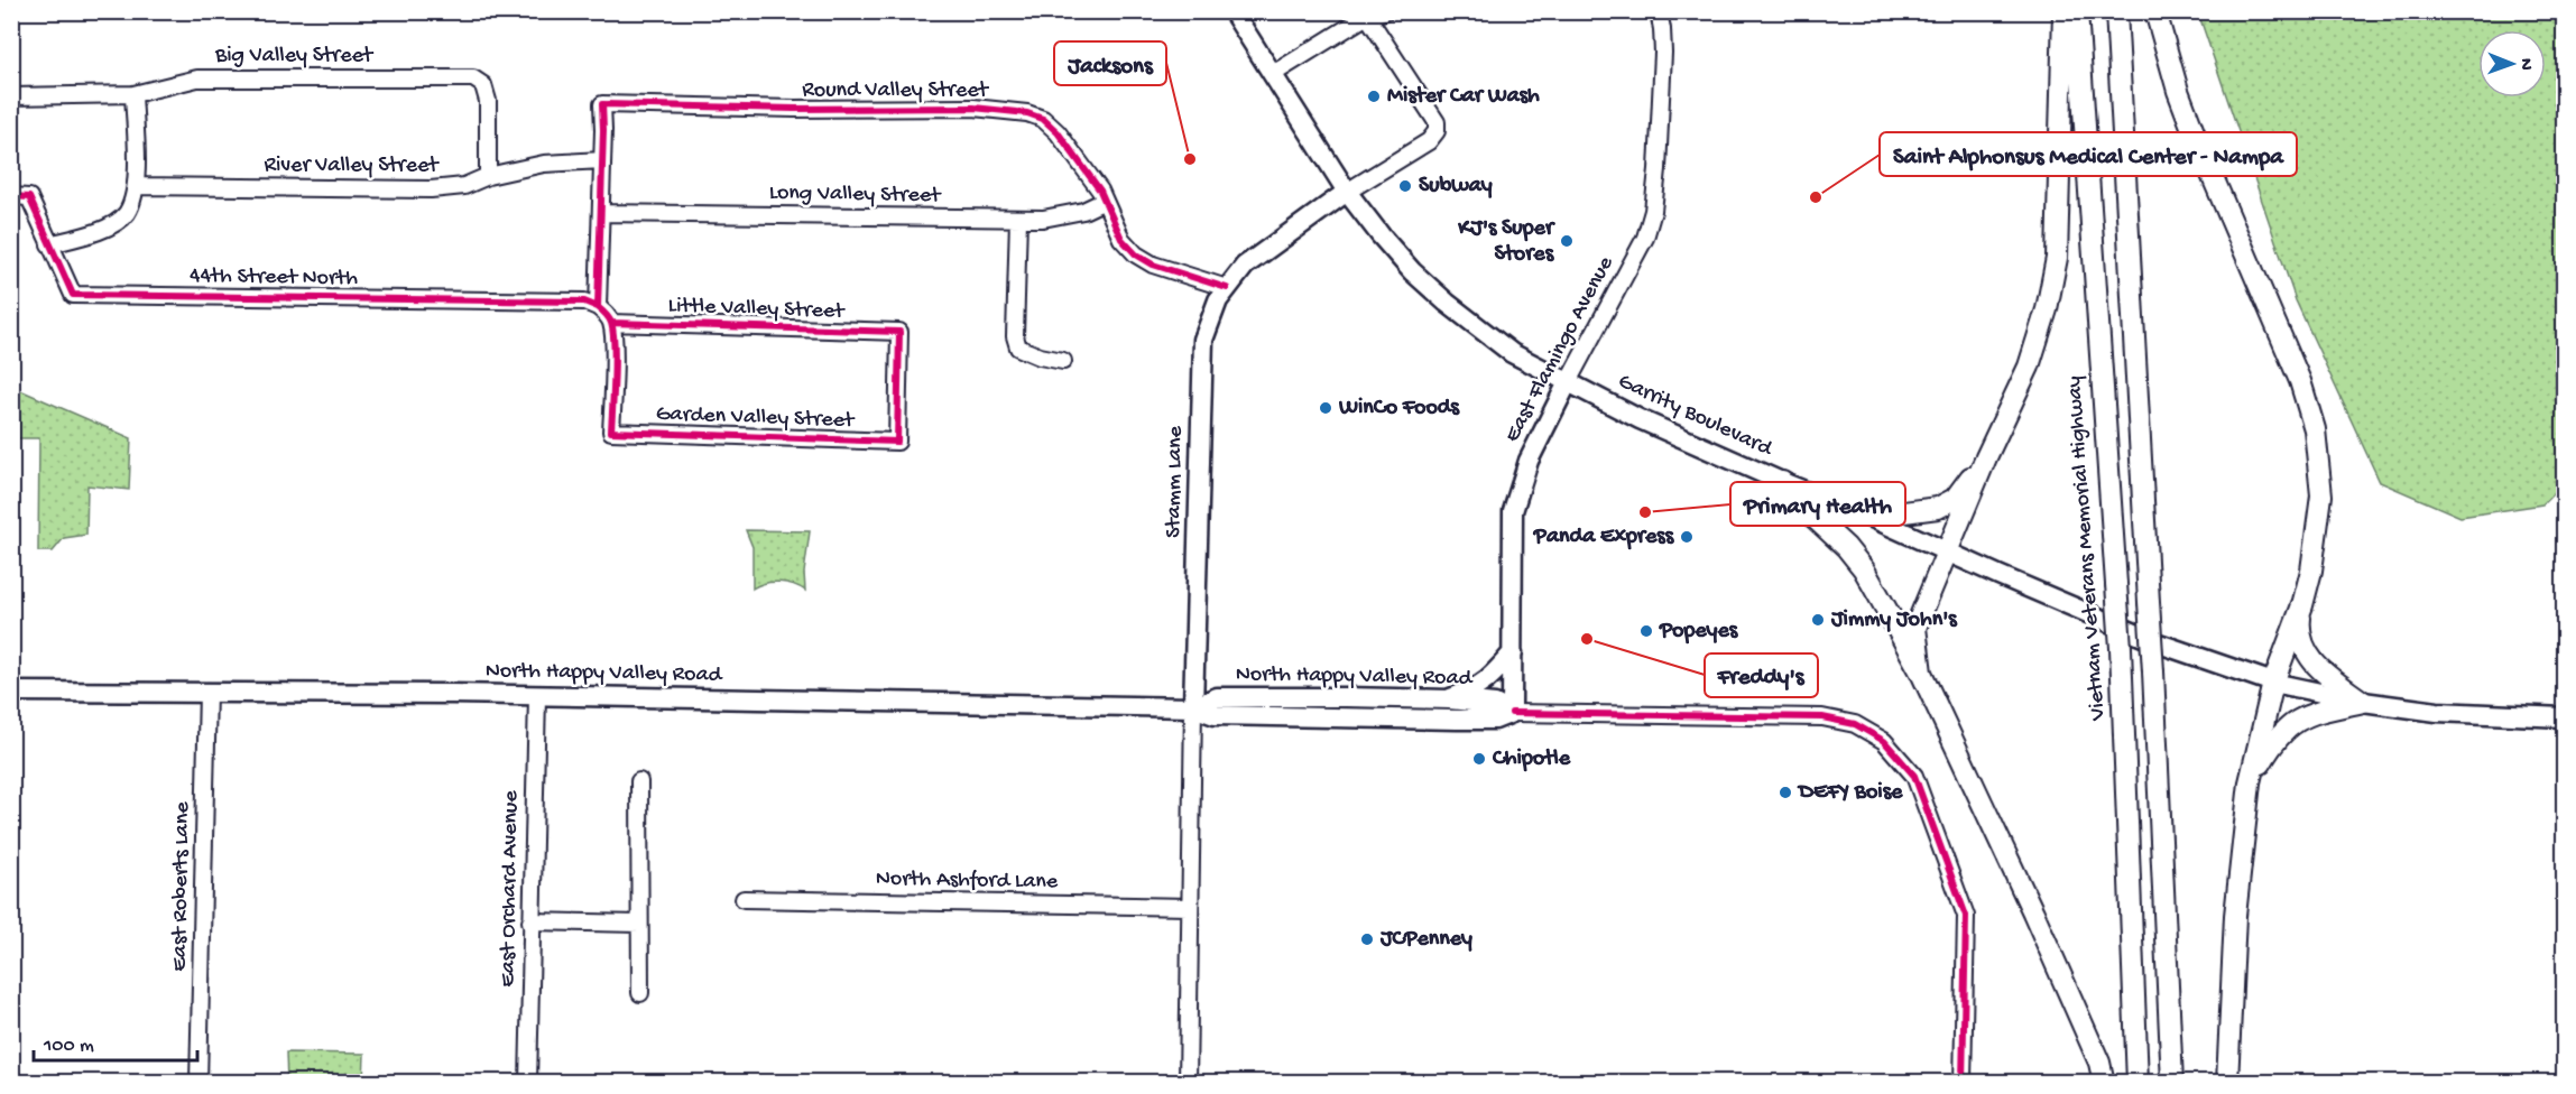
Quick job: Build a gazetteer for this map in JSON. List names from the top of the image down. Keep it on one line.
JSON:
{"streets":{"highway":["Vietnam Veterans Memorial Highway"],"main road":["East Flamingo Avenue","Garrity Boulevard","Stamm Lane","North Happy Valley Road"],"street":["Big Valley Street","Round Valley Street","River Valley Street","Long Valley Street","44th Street North","Little Valley Street","Garden Valley Street","North Ashford Lane","East Roberts Lane","East Orchard Avenue"]},"crossings":[["Big Valley Street","River Valley Street"],["Round Valley Street","River Valley Street"],["Round Valley Street","Long Valley Street"],["Round Valley Street","Stamm Lane"],["Little Valley Street","Garden Valley Street"],["East Flamingo Avenue","Garrity Boulevard"],["East Flamingo Avenue","North Happy Valley Road"],["Garrity Boulevard","Stamm Lane"],["Stamm Lane","North Happy Valley Road"],["Stamm Lane","North Ashford Lane"],["North Happy Valley Road","East Roberts Lane"],["North Happy Valley Road","East Orchard Avenue"]],"places":["Mister Car Wash","Jacksons","Subway","Saint Alphonsus Medical Center - Nampa","KJ's Super Stores","WinCo Foods","Primary Health","Panda Express","Jimmy John's","Popeyes","Freddy's","Chipotle","DEFY Boise","JCPenney"],"scale_bar":"100 m","north":"right"}
